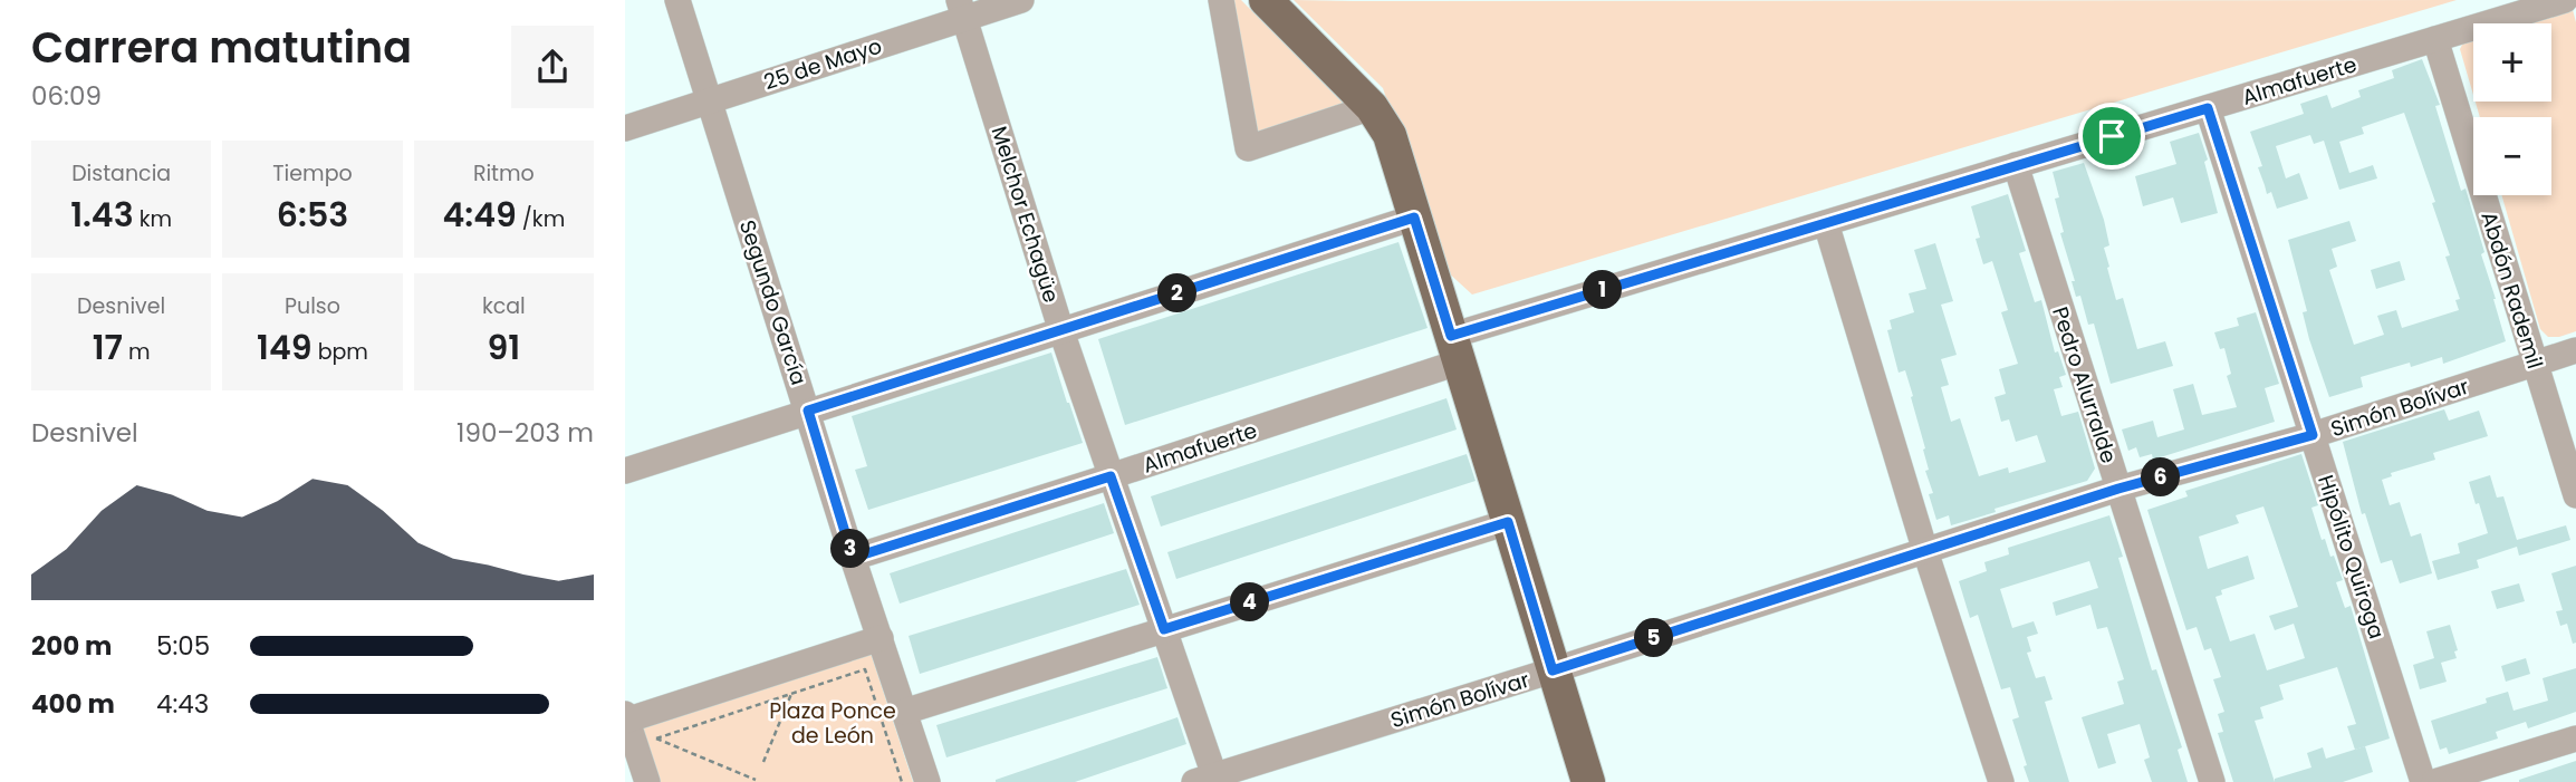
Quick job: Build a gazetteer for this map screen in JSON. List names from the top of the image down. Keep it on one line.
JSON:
{"streets":{"street":["25 de Mayo","Almafuerte","Melchor Echagüe","Abdón Rademil","Segundo García","Pedro Alurralde","Simón Bolívar","Hipólito Quiroga"]},"crossings":[["25 de Mayo","Melchor Echagüe"],["25 de Mayo","Segundo García"],["Almafuerte","Melchor Echagüe"],["Almafuerte","Abdón Rademil"],["Almafuerte","Segundo García"],["Almafuerte","Pedro Alurralde"],["Almafuerte","Hipólito Quiroga"],["Melchor Echagüe","Simón Bolívar"],["Abdón Rademil","Simón Bolívar"],["Pedro Alurralde","Simón Bolívar"],["Simón Bolívar","Hipólito Quiroga"]],"parks":["Plaza Ponce de León"],"page":{"heading":["Carrera matutina","06:09"],"map_buttons":["+","−"],"stats":[["Distancia","1.43 km"],["Tiempo","6:53"],["Ritmo","4:49 /km"],["Desnivel","17 m"],["Pulso","149 bpm"],["kcal","91"]],"pins":["1","2","6","3","4","5"],"chart":["Desnivel","190–203 m"],"list":[{"name":"200 m","note":"5:05"},{"name":"400 m","note":"4:43"}]}}
